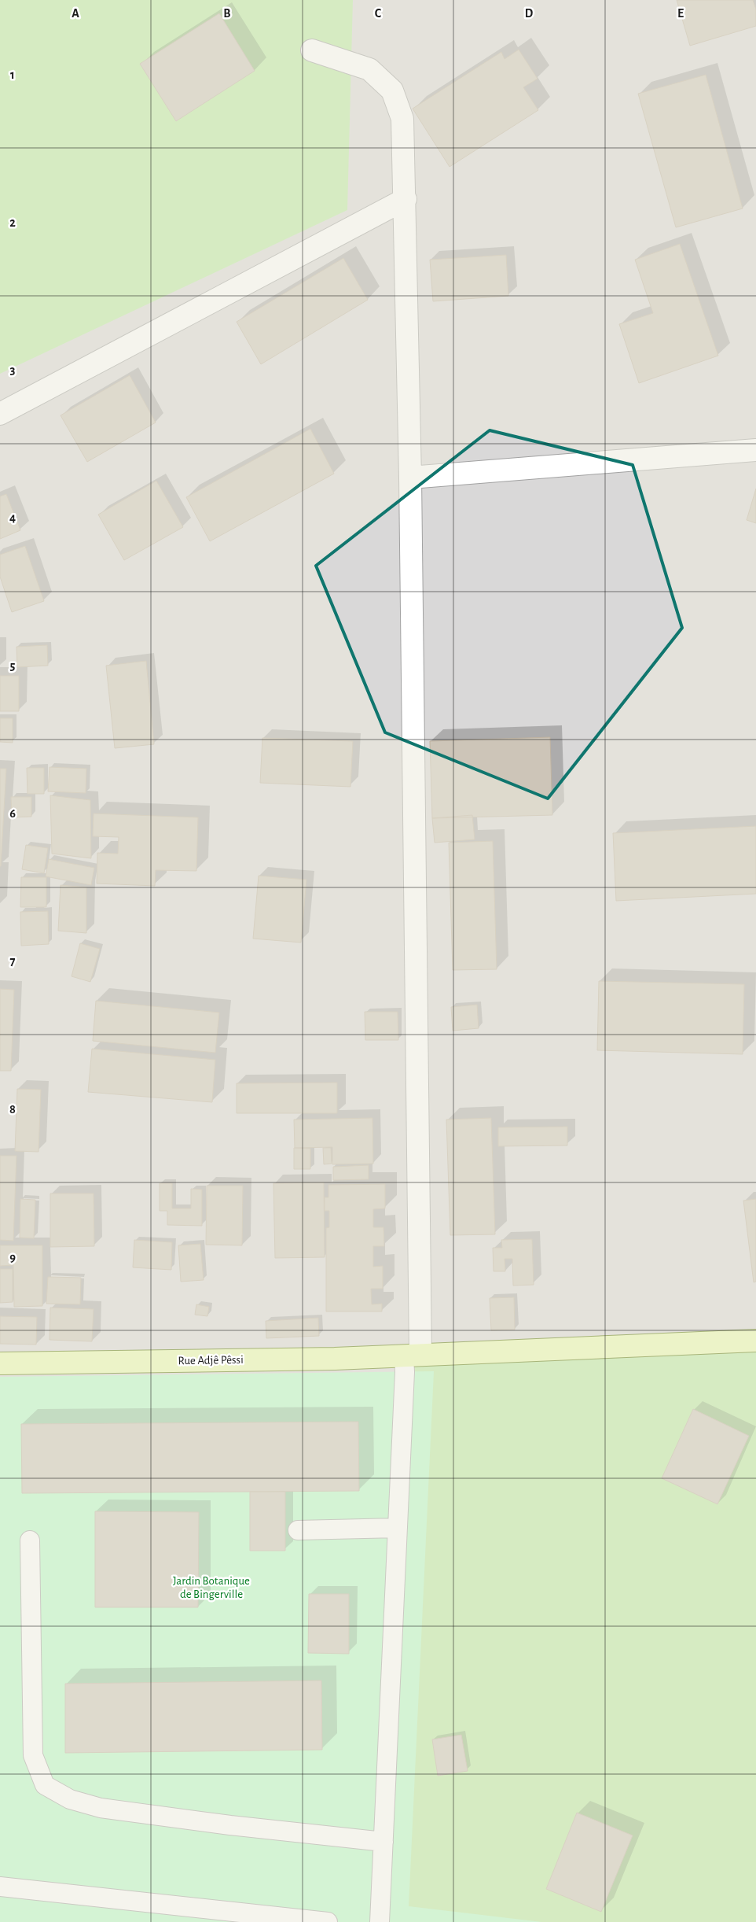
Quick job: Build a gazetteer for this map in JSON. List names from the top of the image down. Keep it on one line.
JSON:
{"streets":{"street":["Rue Adjê Pêssi"]},"parks":["Jardin Botanique de Bingerville"],"grid":{"columns":["A","B","C","D","E"],"rows":["1","2","3","4","5","6","7","8","9"]}}
